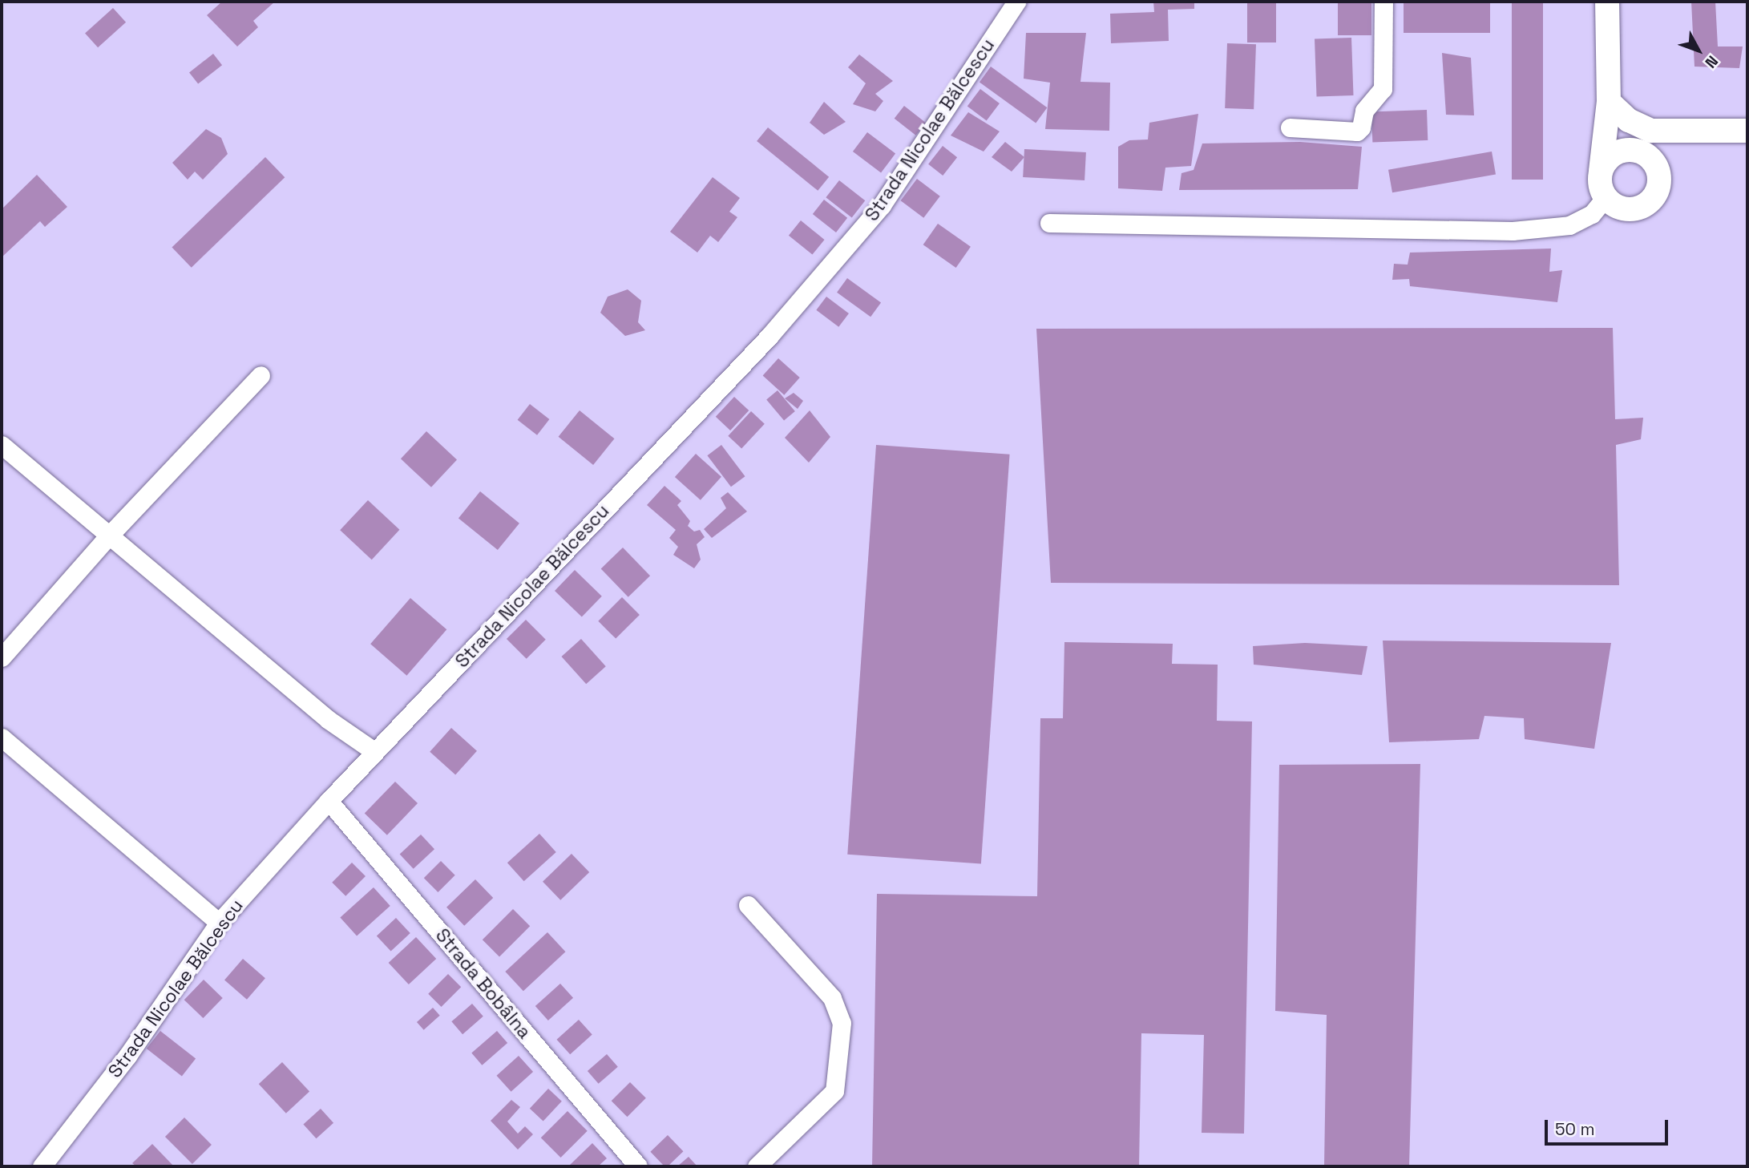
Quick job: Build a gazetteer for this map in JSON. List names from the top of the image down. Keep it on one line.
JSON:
{"streets":{"street":["Strada Nicolae Bălcescu","Strada Bobâlna"]},"crossings":[["Strada Nicolae Bălcescu","Strada Bobâlna"]],"scale_bar":"50 m","north":"bottom right"}
